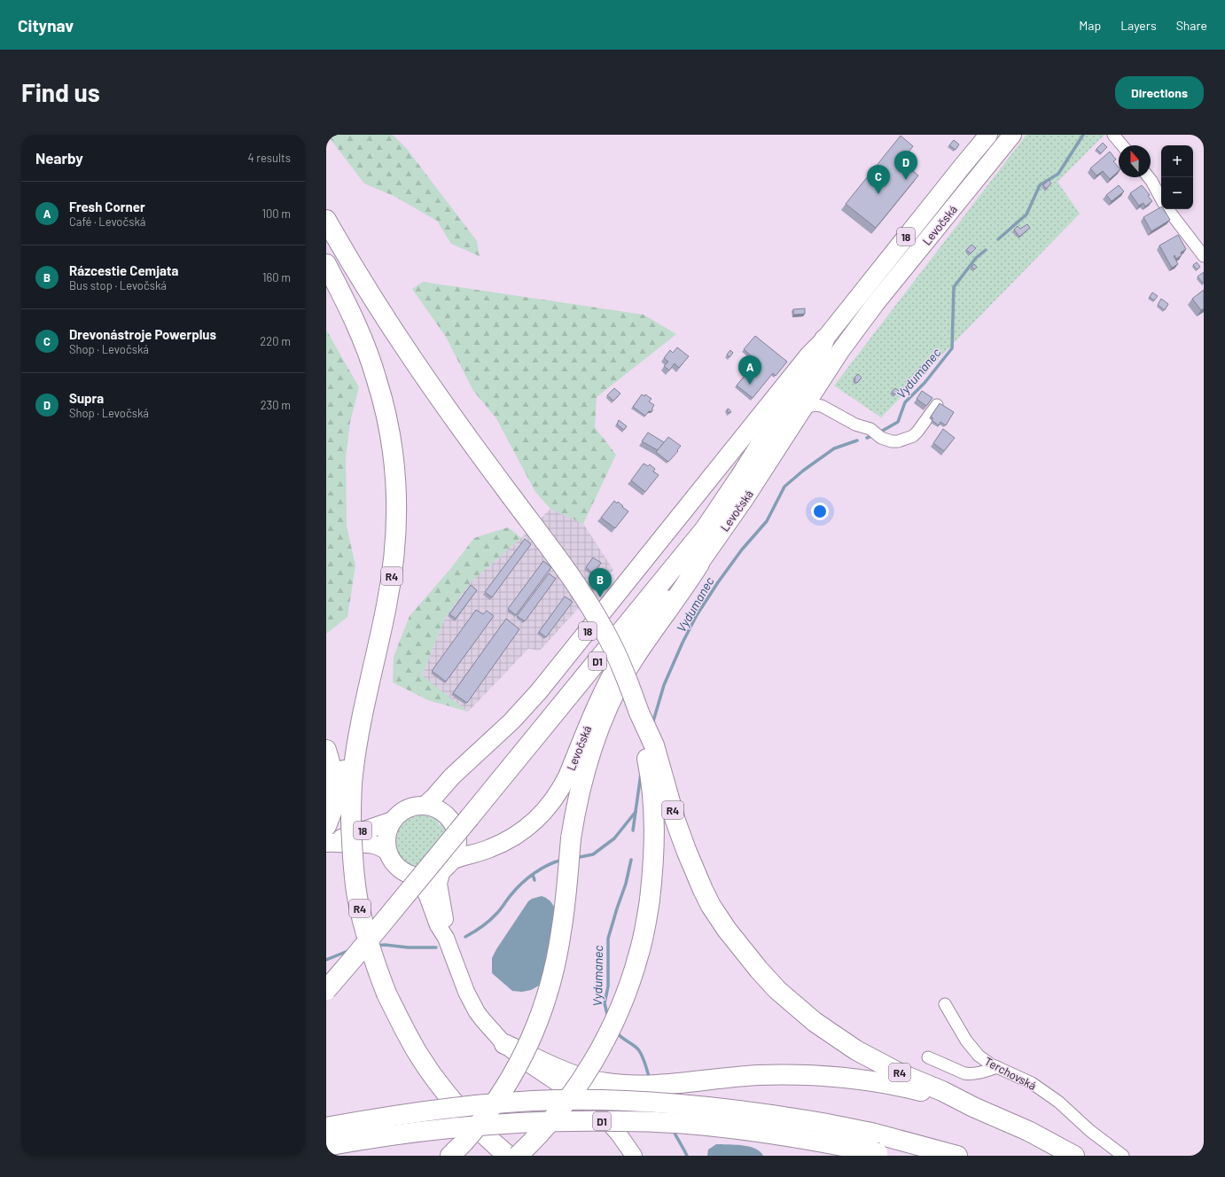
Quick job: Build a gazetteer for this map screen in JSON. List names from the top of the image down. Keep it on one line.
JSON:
{"streets":{"highway":["R4","D1"],"main road":["Levočská","18"],"street":["Terchovská"]},"crossings":[["Levočská","18"],["Levočská","D1"]],"water":["Vydumanec"],"north":"top","page":{"header":"Citynav","nav":["Map","Layers","Share"],"buttons":"Directions","title":"Find us","heading":["Nearby","4 results"],"map_buttons":["+","−"],"pins":["D","C","A","B"],"list":[{"mark":"A","name":"Fresh Corner","note":"Café · Levočská","value":"100 m"},{"mark":"B","name":"Rázcestie Cemjata","note":"Bus stop · Levočská","value":"160 m"},{"mark":"C","name":"Drevonástroje Powerplus","note":"Shop · Levočská","value":"220 m"},{"mark":"D","name":"Supra","note":"Shop · Levočská","value":"230 m"}]}}
